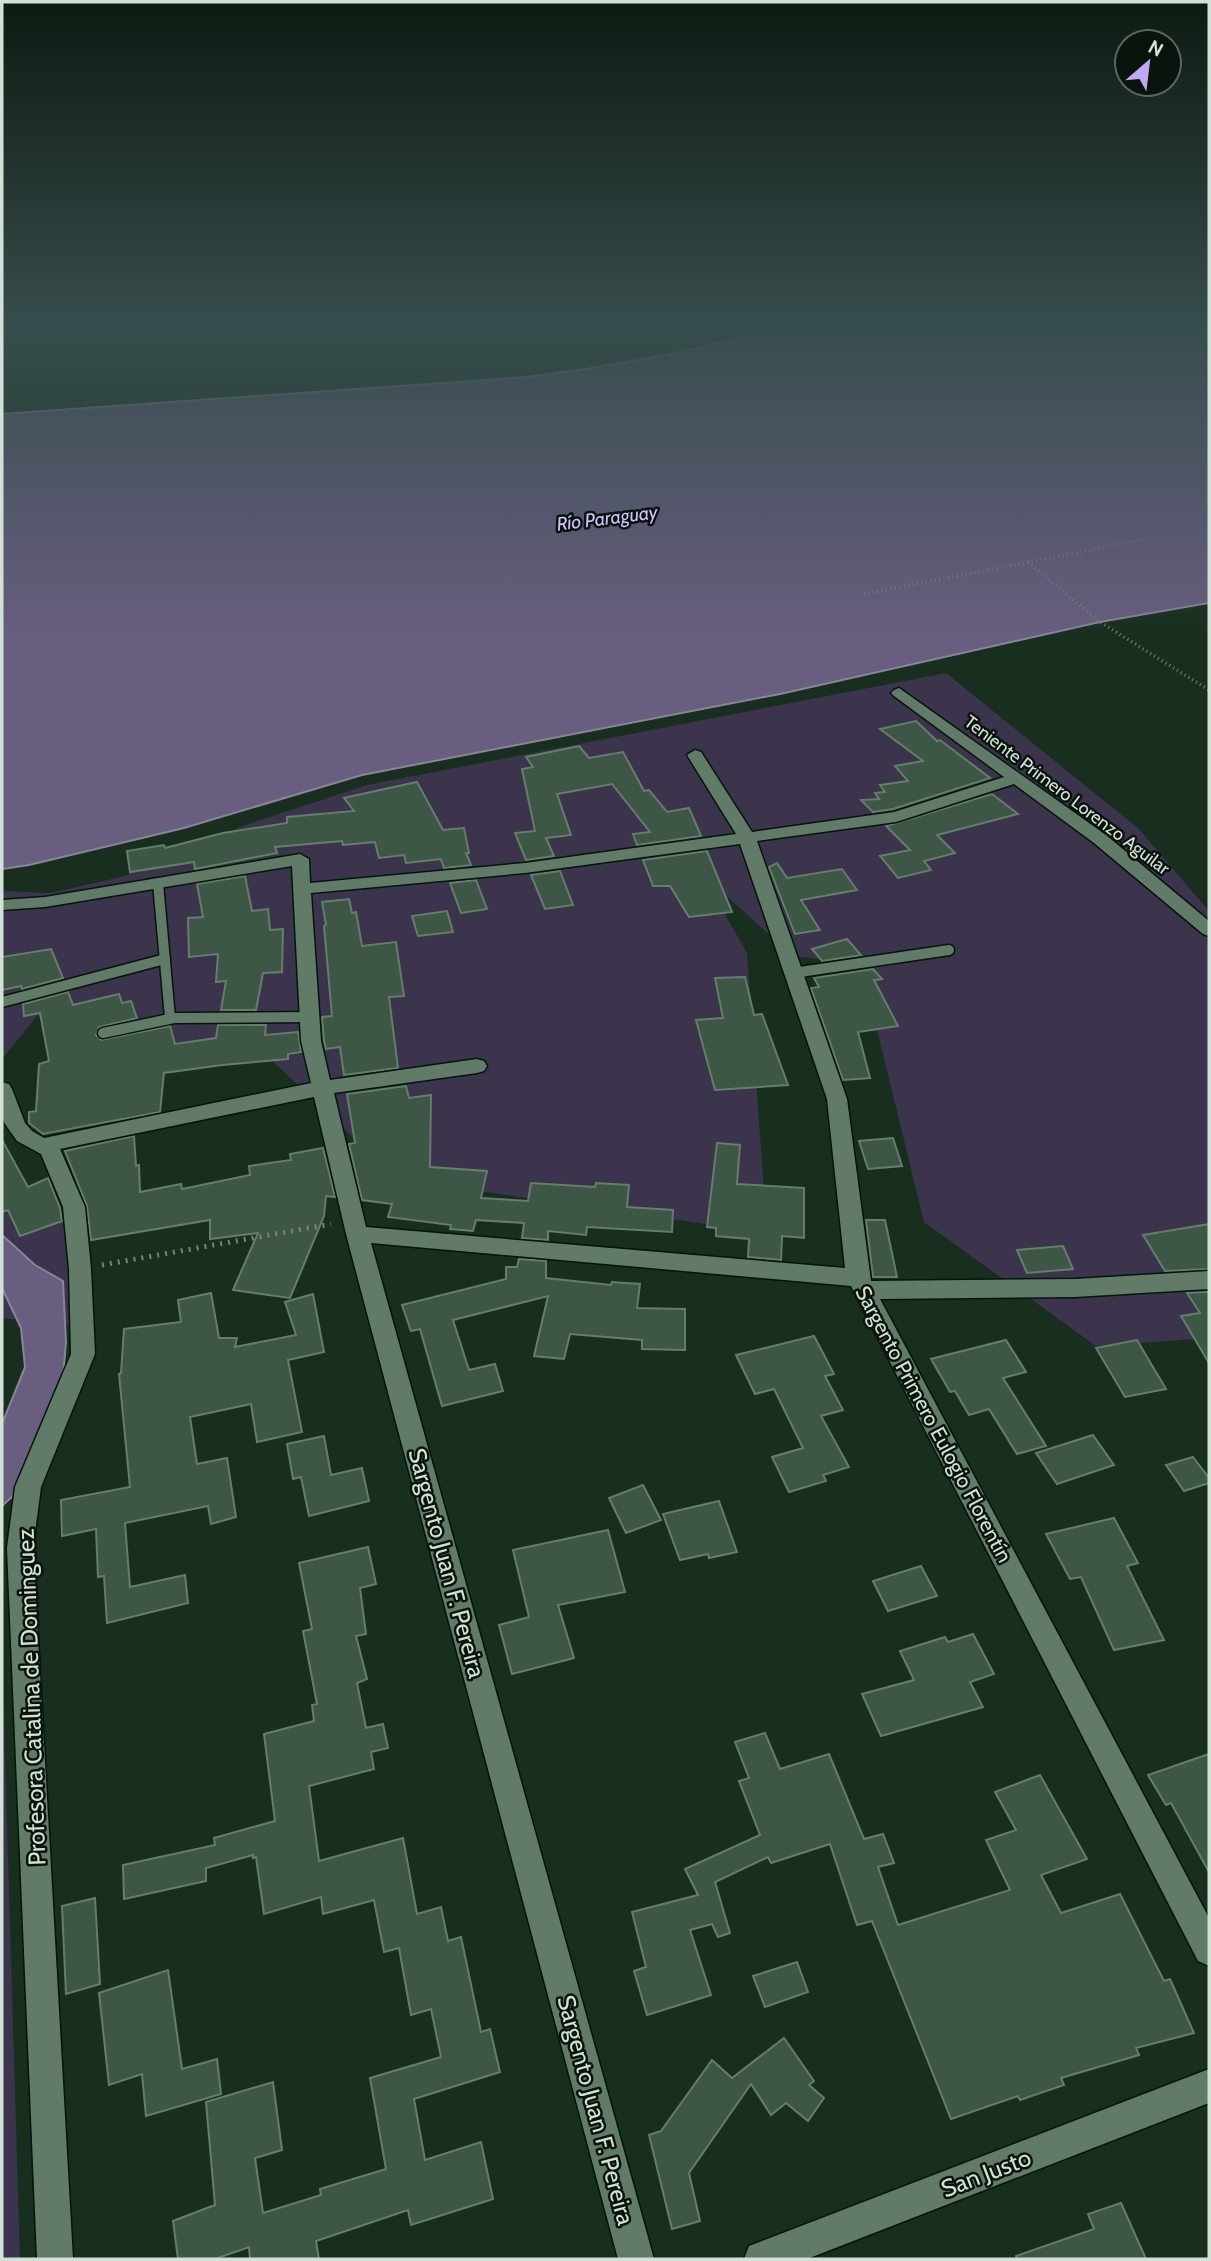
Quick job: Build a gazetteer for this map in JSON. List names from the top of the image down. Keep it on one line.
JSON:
{"streets":{"street":["Teniente Primero Lorenzo Aguilar","Sargento Primero Eulogio Florentín","Sargento Juan F. Pereira","Profesora Catalina de Dominguez","San Justo"]},"water":["Río Paraguay"],"north":"top right"}
